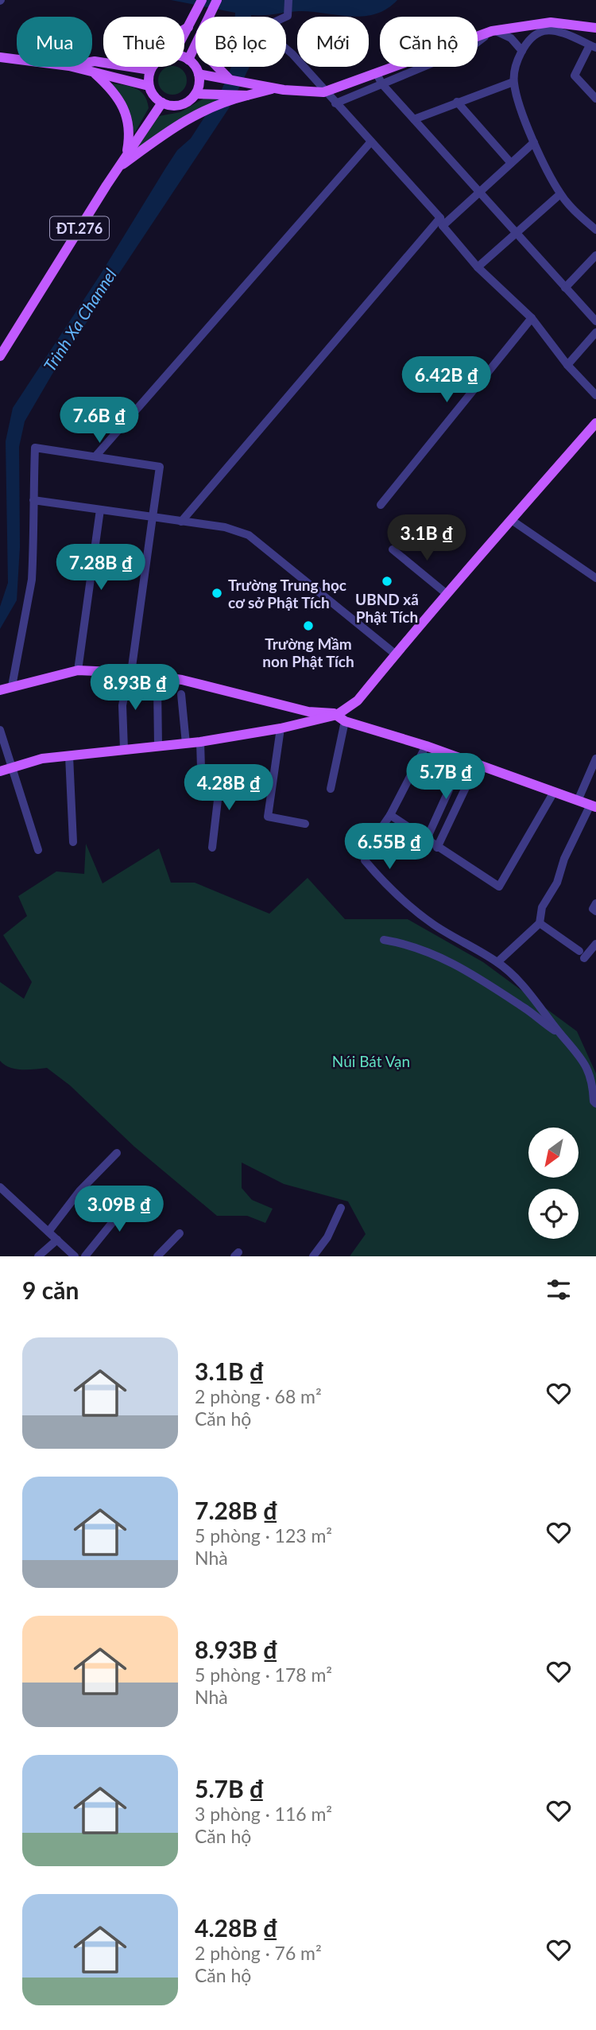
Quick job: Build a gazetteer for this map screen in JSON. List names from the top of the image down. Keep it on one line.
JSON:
{"streets":{"main road":["ĐT.276"]},"water":["Trinh Xa Channel"],"parks":["Núi Bát Vạn"],"places":["UBND xã Phật Tích","Trường Trung học cơ sở Phật Tích","Trường Mầm non Phật Tích"],"north":"bottom left","page":{"chip":["Mua","Thuê","Bộ lọc","Mới","Căn hộ"],"price":["6.42B ₫","7.6B ₫","3.1B ₫","7.28B ₫","8.93B ₫","5.7B ₫","4.28B ₫","6.55B ₫","3.09B ₫"],"heading":"9 căn","list":[{"name":"3.1B ₫","note":"2 phòng · 68 m² · Căn hộ"},{"name":"7.28B ₫","note":"5 phòng · 123 m² · Nhà"},{"name":"8.93B ₫","note":"5 phòng · 178 m² · Nhà"},{"name":"5.7B ₫","note":"3 phòng · 116 m² · Căn hộ"},{"name":"4.28B ₫","note":"2 phòng · 76 m² · Căn hộ"}]}}
